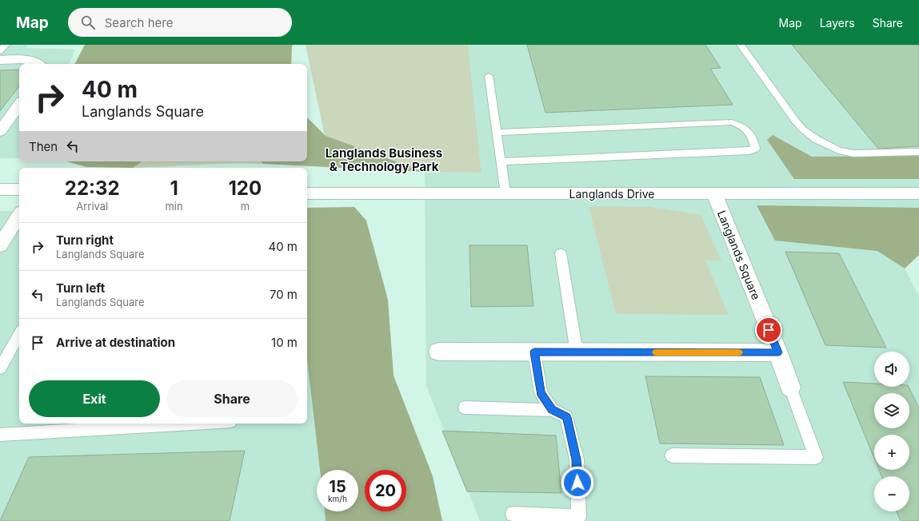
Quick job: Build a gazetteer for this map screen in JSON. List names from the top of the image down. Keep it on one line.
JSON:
{"streets":{"street":["Langlands Drive","Langlands Square"]},"crossings":[["Langlands Drive","Langlands Square"]],"districts":["Langlands Business & Technology Park"],"page":{"header":"Map","search":"Search here","nav":["Map","Layers","Share"],"turn":["40 m","Langlands Square"],"then":"Then","eta":["22:32","Arrival","1","min","120","m"],"list":[{"name":"Turn right","note":"Langlands Square","value":"40 m"},{"name":"Turn left","note":"Langlands Square","value":"70 m"},{"name":"Arrive at destination","value":"10 m"}],"map_buttons":["+","−"],"buttons":["Exit","Share"],"speed":"15 km/h","limit":"20"}}
